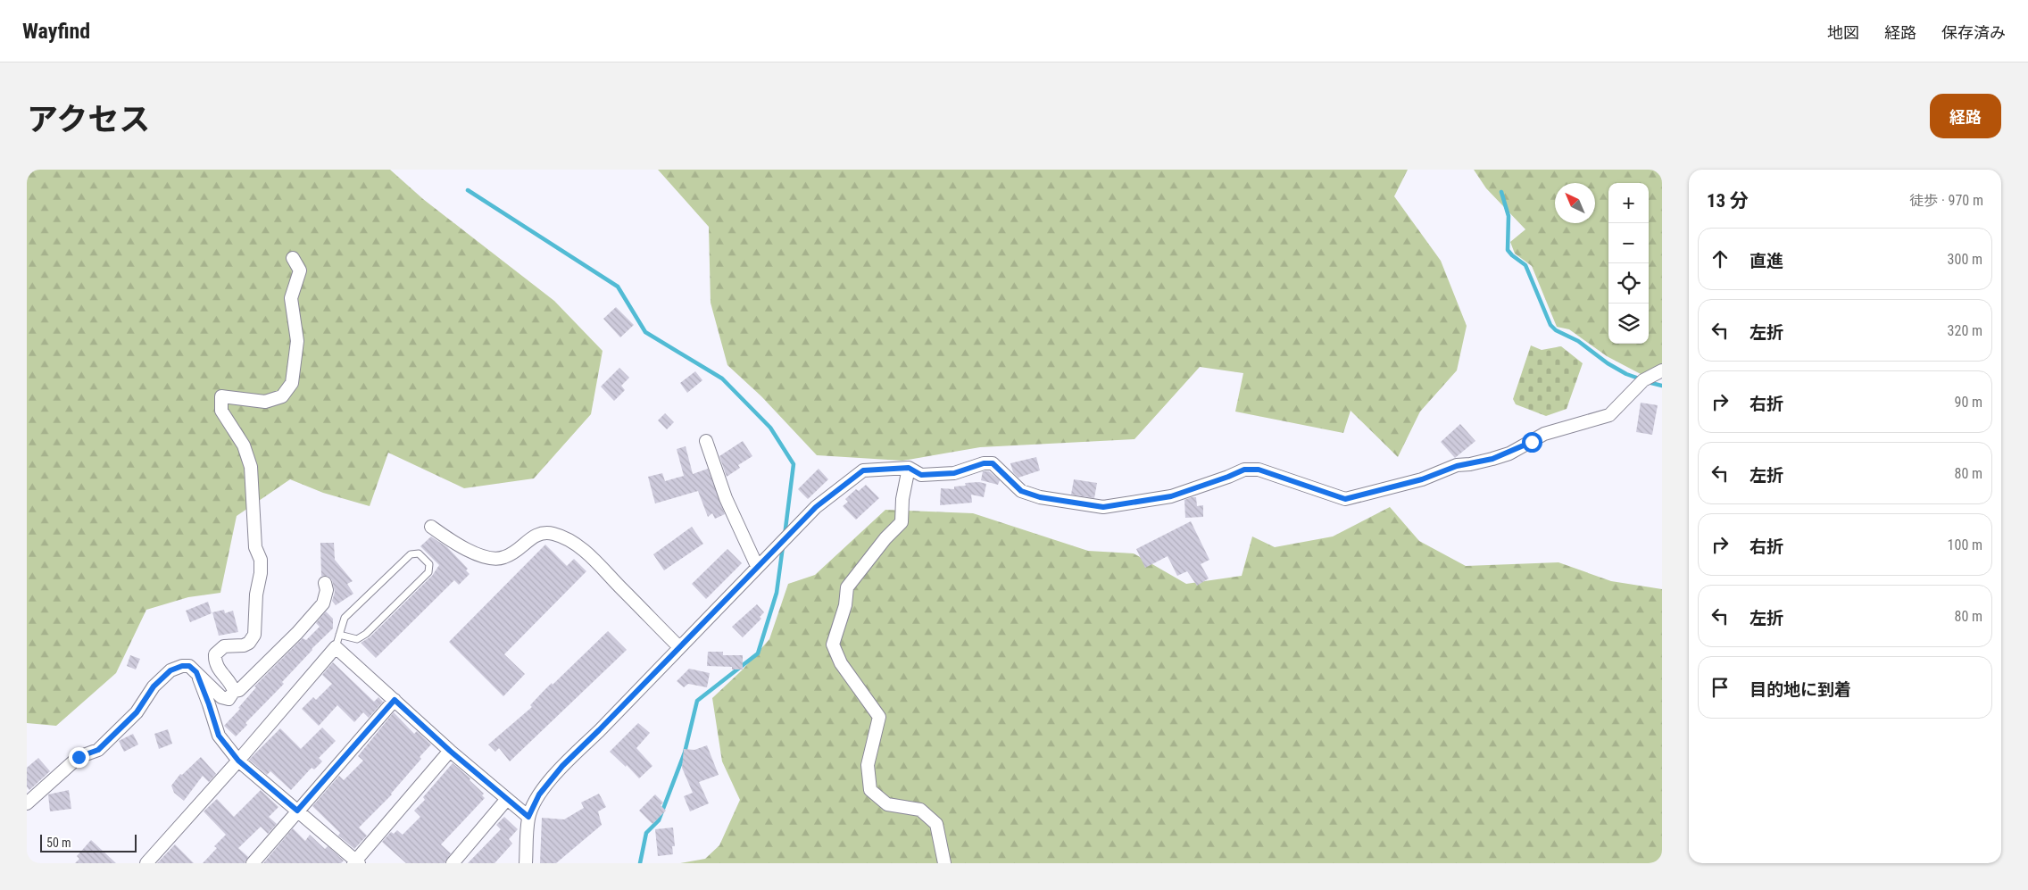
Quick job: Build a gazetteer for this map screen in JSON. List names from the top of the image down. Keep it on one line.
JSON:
{"scale_bar":"50 m","north":"top left","page":{"header":"Wayfind","nav":["地図","経路","保存済み"],"title":"アクセス","buttons":"経路","heading":["13 分","徒歩 · 970 m"],"map_buttons":["+","−"],"list":[["直進","300 m"],["左折","320 m"],["右折","90 m"],["左折","80 m"],["右折","100 m"],["左折","80 m"],"目的地に到着"],"scale":"50 m"}}
